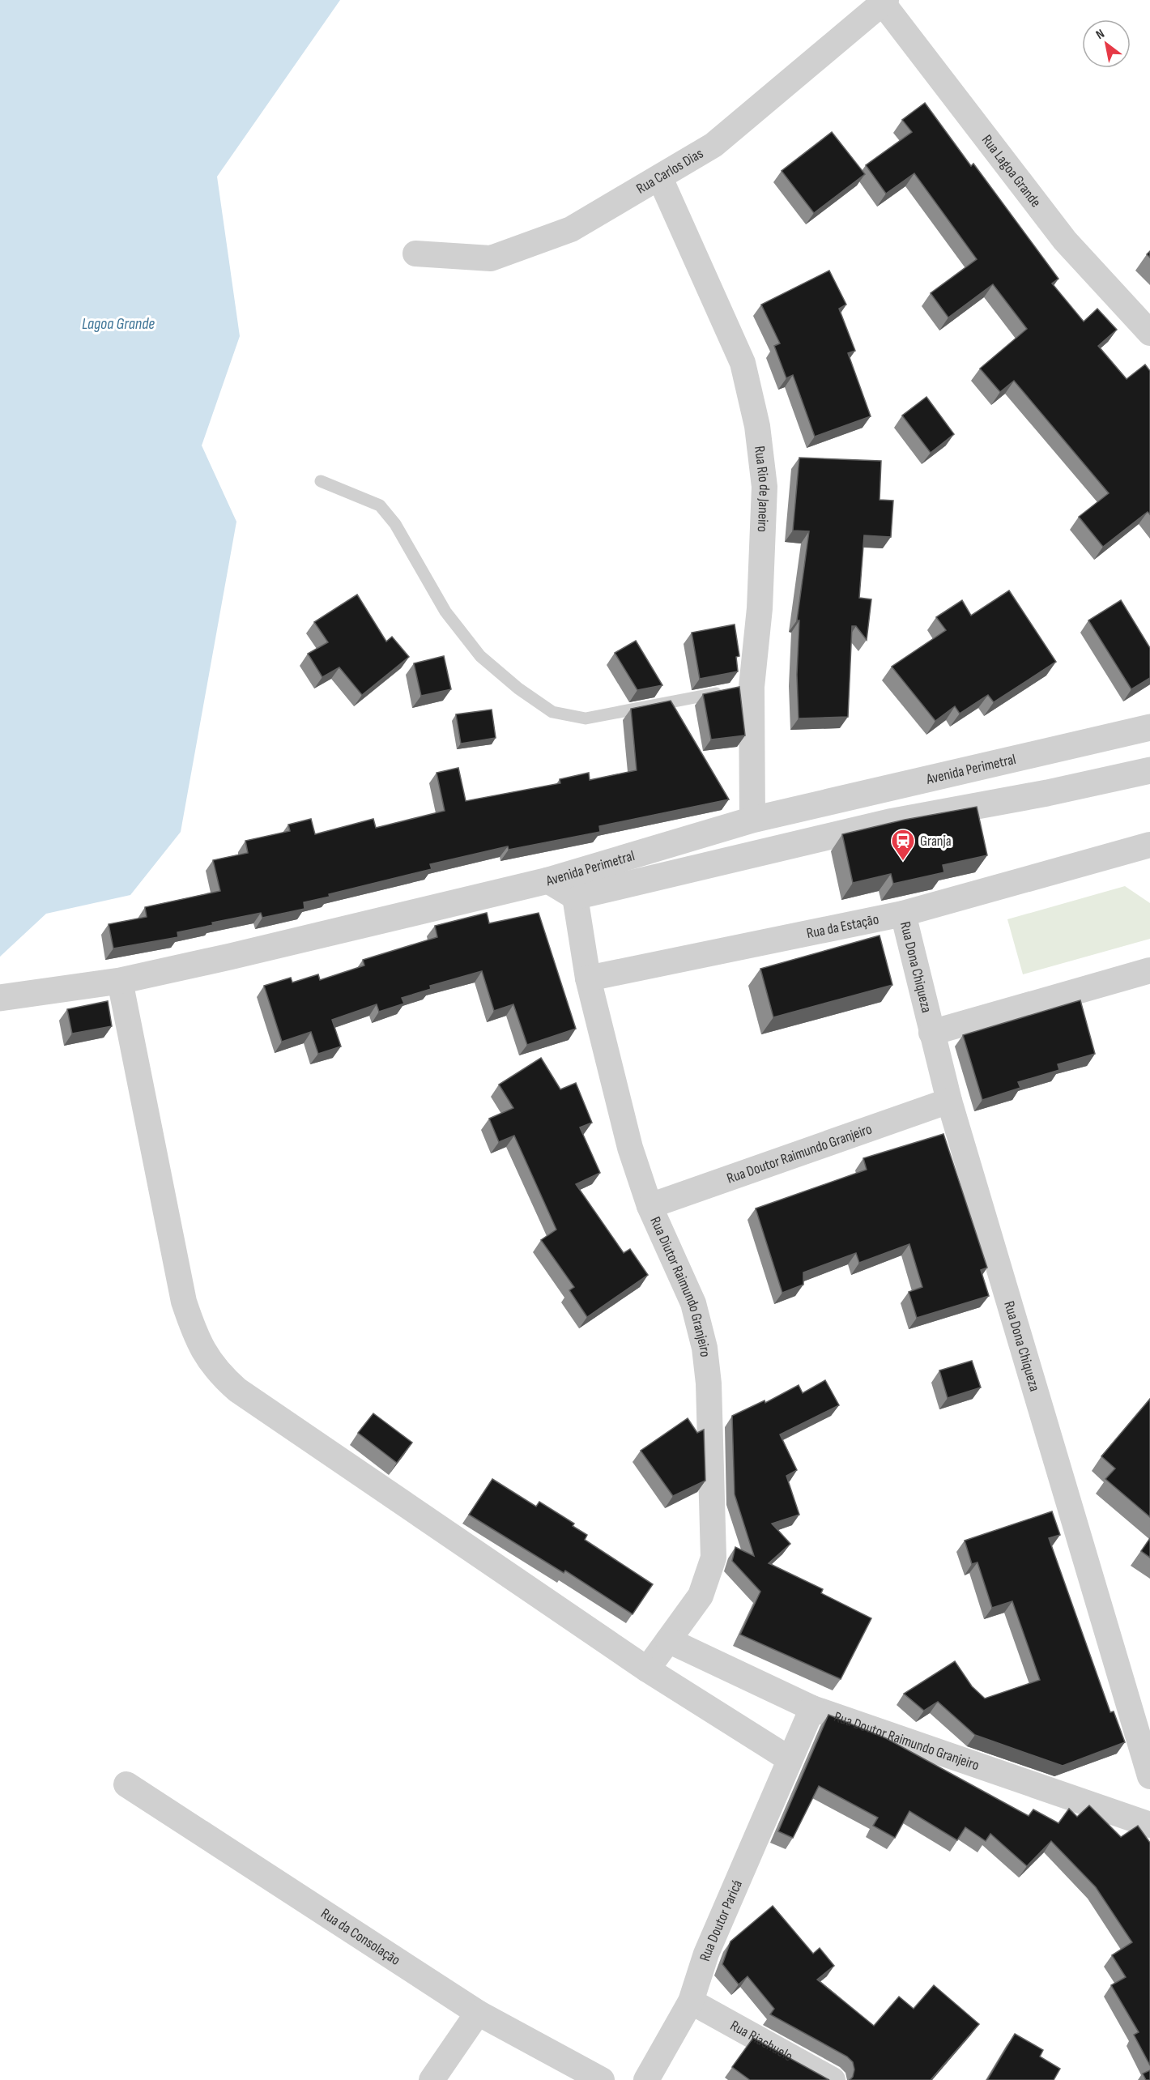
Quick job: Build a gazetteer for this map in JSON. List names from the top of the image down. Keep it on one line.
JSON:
{"streets":{"street":["Rua Lagoa Grande","Rua Carlos Dias","Rua Rio de Janeiro","Avenida Perimetral","Rua da Estação","Rua Dona Chiqueza","Rua Doutor Raimundo Granjeiro","Rua Diutor Raimundo Granjeiro","Rua Doutor Paricá","Rua da Consolação","Rua Riachuelo"]},"crossings":[["Rua Lagoa Grande","Rua Carlos Dias"],["Rua Carlos Dias","Rua Rio de Janeiro"],["Rua Rio de Janeiro","Avenida Perimetral"],["Avenida Perimetral","Rua Diutor Raimundo Granjeiro"],["Rua da Estação","Rua Dona Chiqueza"],["Rua da Estação","Rua Diutor Raimundo Granjeiro"],["Rua Dona Chiqueza","Rua Doutor Raimundo Granjeiro"],["Rua Doutor Raimundo Granjeiro","Rua Diutor Raimundo Granjeiro"],["Rua Doutor Raimundo Granjeiro","Rua Doutor Paricá"],["Rua Doutor Paricá","Rua Riachuelo"]],"water":["Lagoa Grande"],"places":{"station":["Granja"]},"north":"top left"}
